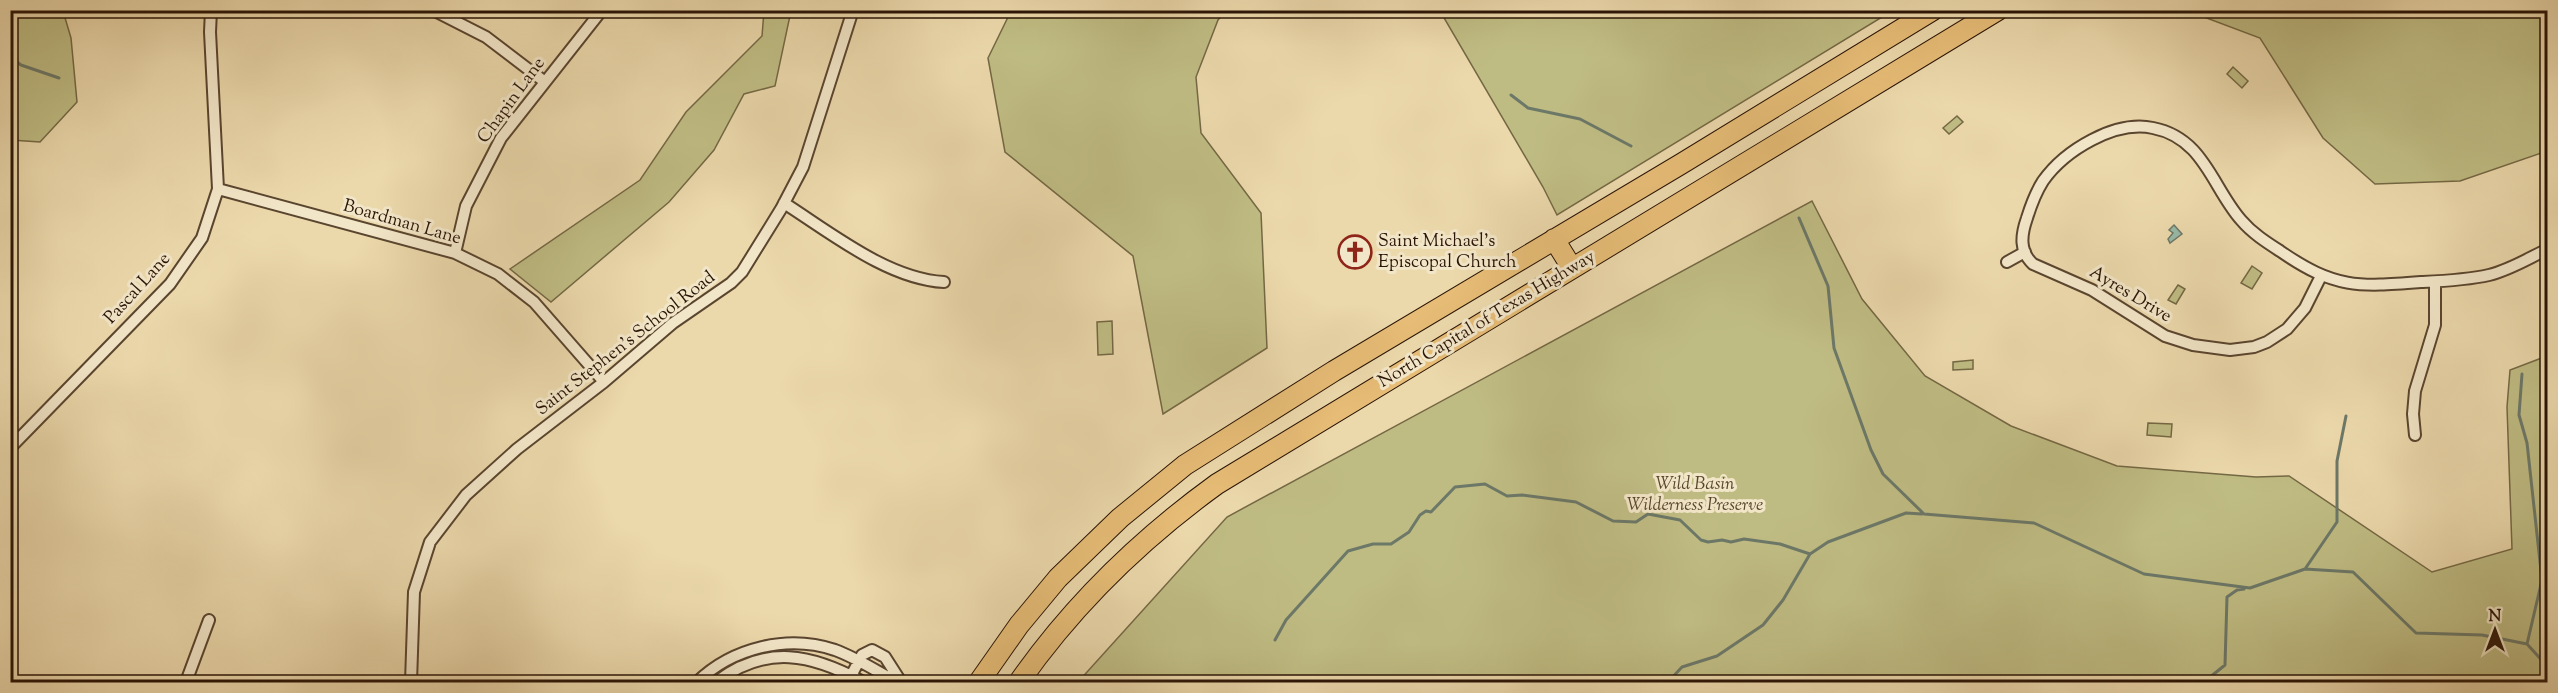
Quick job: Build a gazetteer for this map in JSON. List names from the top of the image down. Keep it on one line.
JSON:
{"streets":{"highway":["North Capital of Texas Highway"],"street":["Chapin Lane","Boardman Lane","Pascal Lane","Ayres Drive","Saint Stephen's School Road"]},"crossings":[["Chapin Lane","Boardman Lane"],["Boardman Lane","Pascal Lane"],["Boardman Lane","Saint Stephen's School Road"]],"parks":["Wild Basin Wilderness Preserve"],"places":{"church":["Saint Michael's Episcopal Church"]},"north":"top"}
